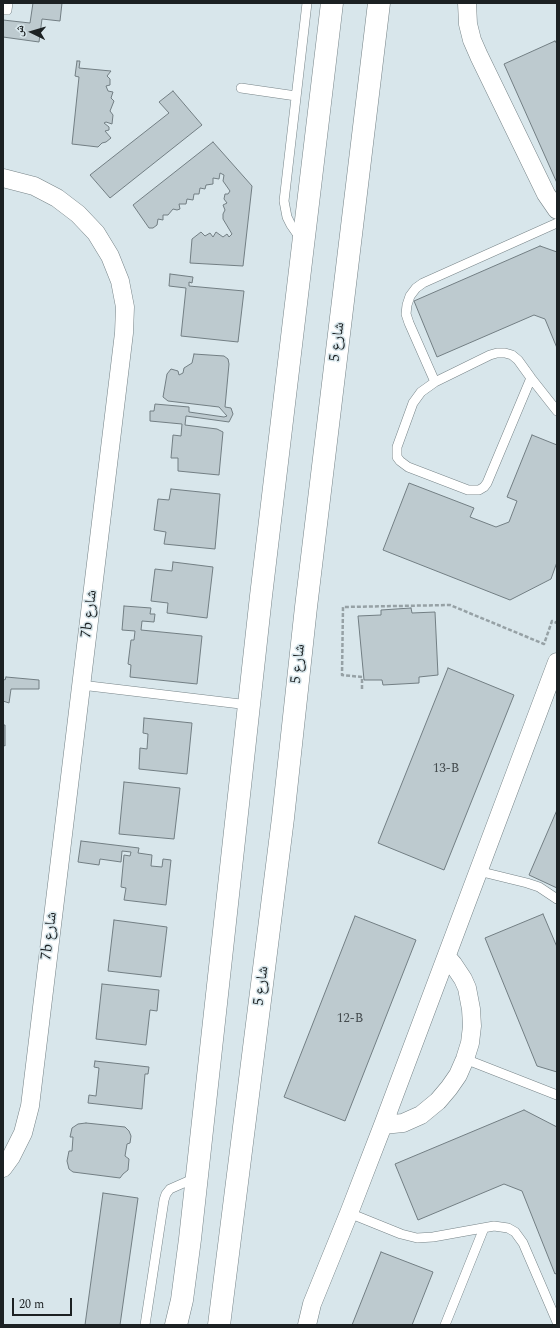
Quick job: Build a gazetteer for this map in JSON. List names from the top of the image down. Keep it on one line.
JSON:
{"streets":{"street":["شارع 5","7b شارع"]},"house_numbers":["13-B","12-B"],"scale_bar":"20 m","north":"left"}
